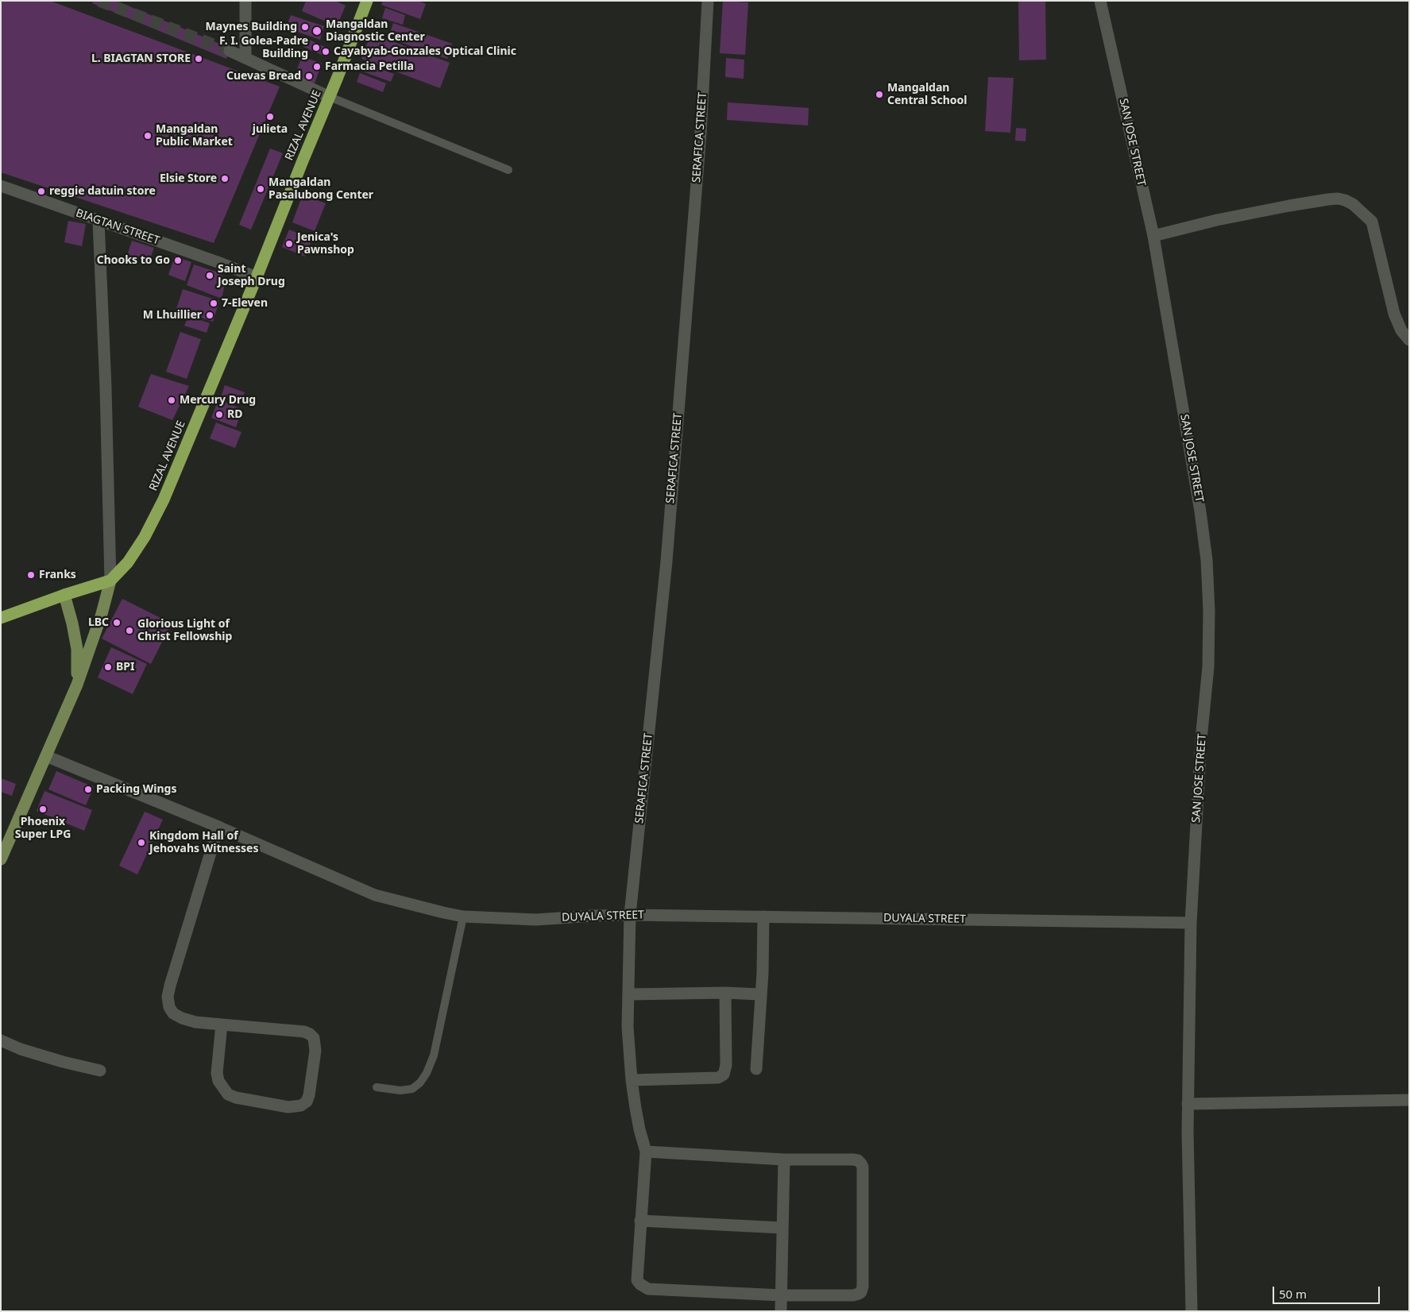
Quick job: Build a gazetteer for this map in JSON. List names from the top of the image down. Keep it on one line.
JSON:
{"streets":{"highway":["RIZAL AVENUE"],"street":["SERAFICA STREET","SAN JOSE STREET","BIAGTAN STREET","DUYALA STREET"]},"crossings":[["RIZAL AVENUE","BIAGTAN STREET"],["SERAFICA STREET","DUYALA STREET"],["SAN JOSE STREET","DUYALA STREET"]],"places":["Maynes Building","Mangaldan Diagnostic Center","F. I. Golea-Padre Building","Cayabyab-Gonzales Optical Clinic","L. BIAGTAN STORE","Farmacia Petilla","Cuevas Bread","Mangaldan Central School","julieta","Mangaldan Public Market","Elsie Store","Mangaldan Pasalubong Center","reggie datuin store","Jenica's Pawnshop","Chooks to Go","Saint Joseph Drug","7-Eleven","M Lhuillier","Mercury Drug","RD","Franks","LBC","Glorious Light of Christ Fellowship","BPI","Packing Wings","Phoenix Super LPG","Kingdom Hall of Jehovahs Witnesses"],"scale_bar":"50 m"}
